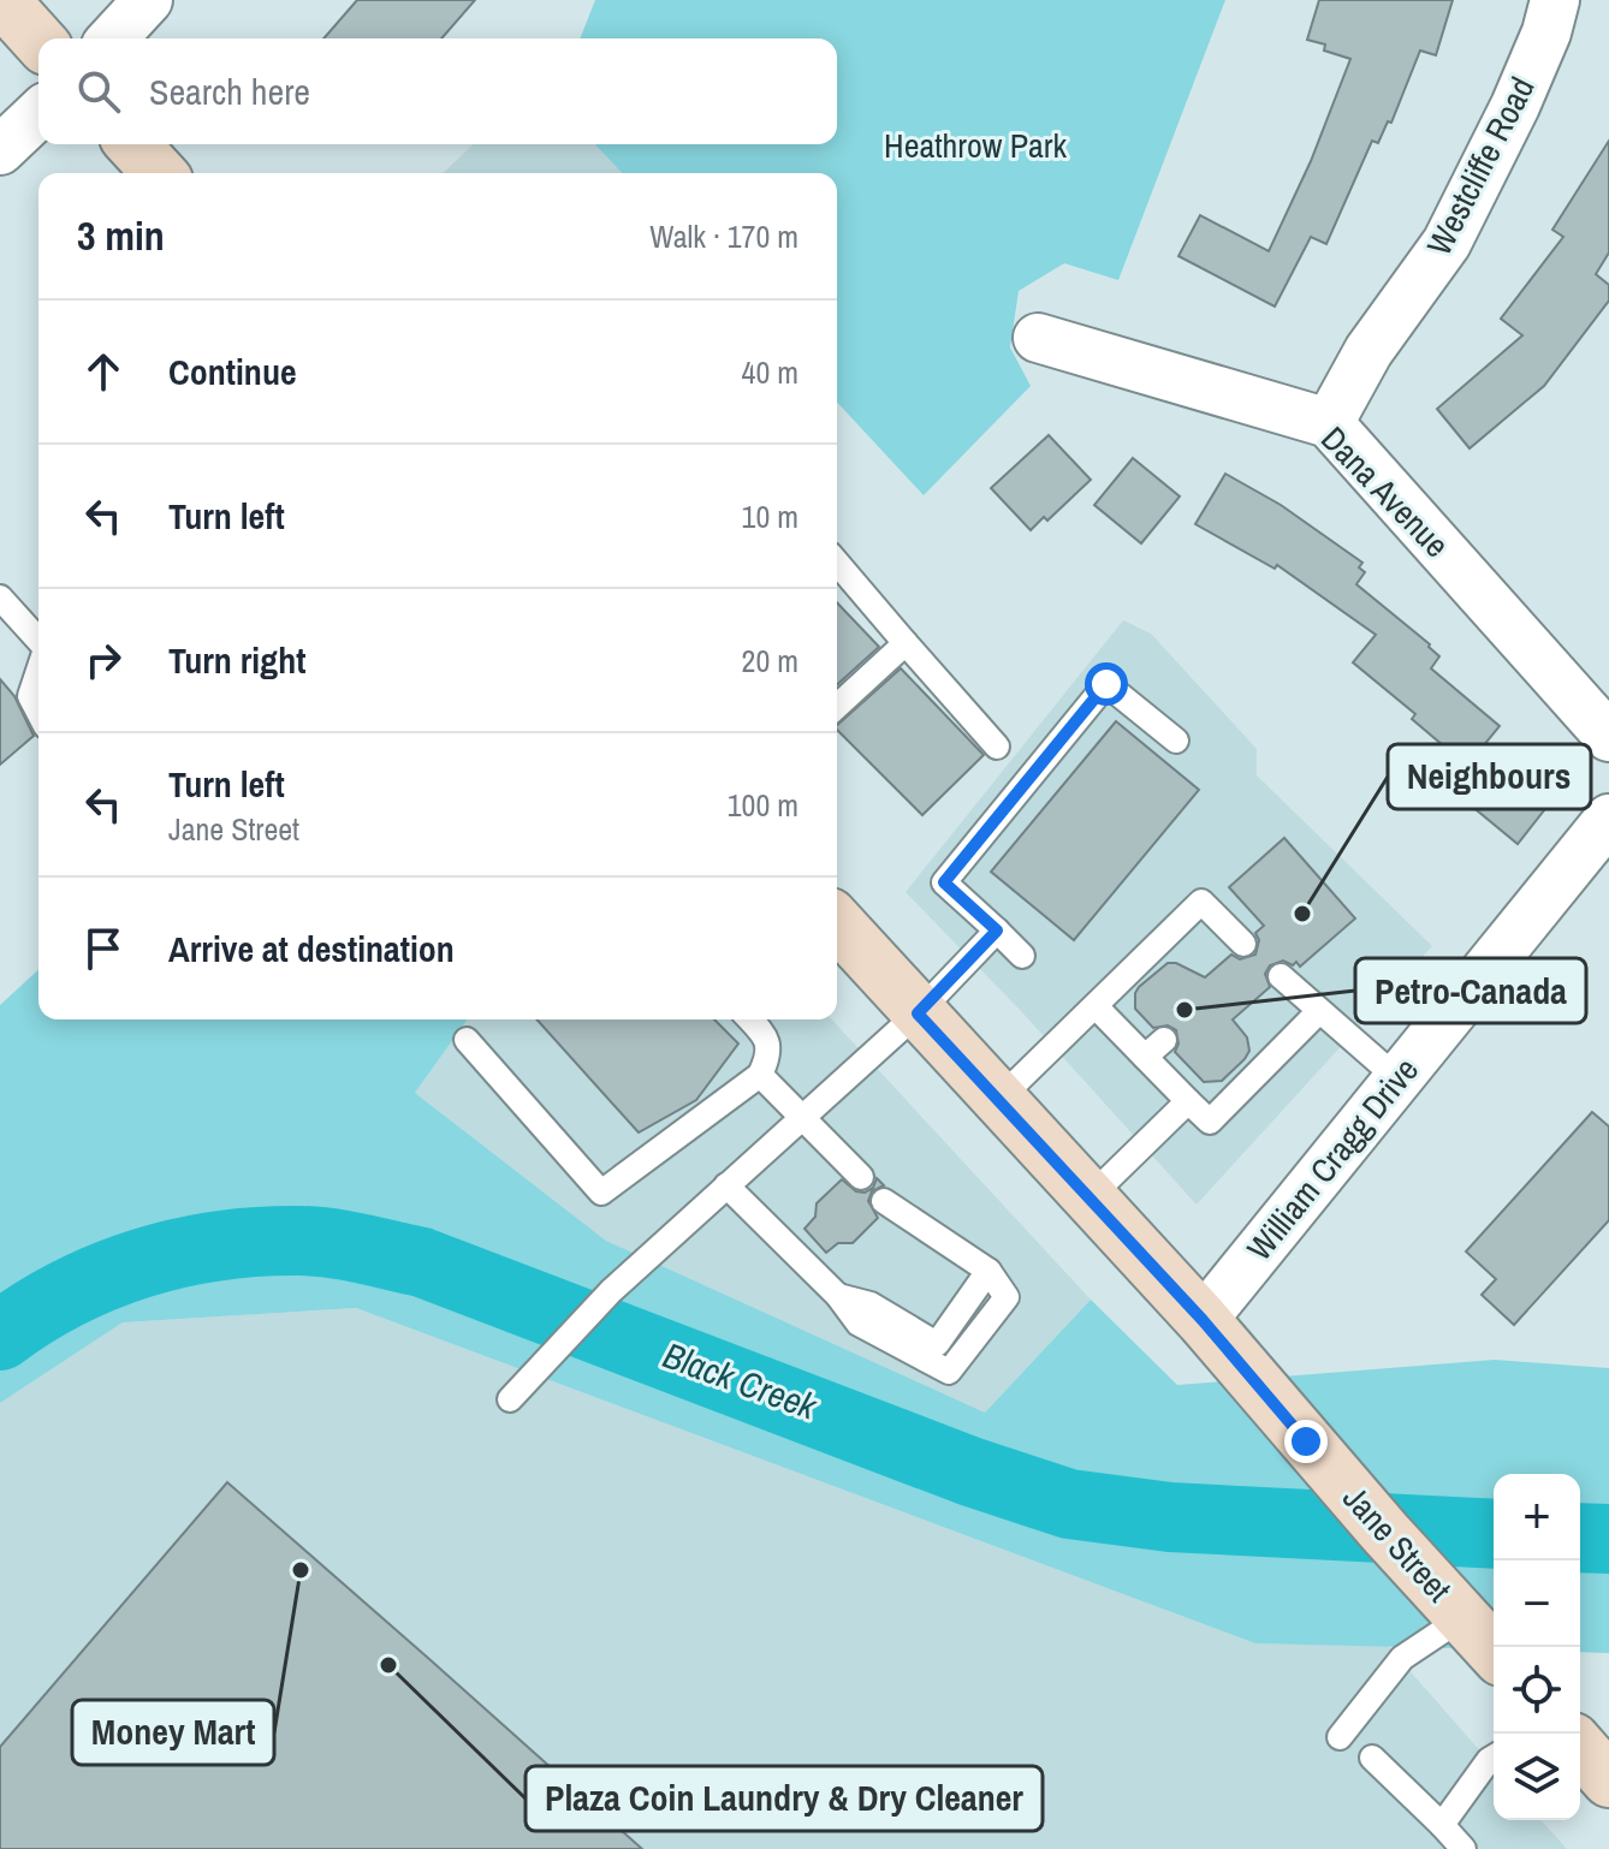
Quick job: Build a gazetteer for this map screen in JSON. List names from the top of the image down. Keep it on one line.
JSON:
{"streets":{"main road":["Jane Street"],"street":["Westcliffe Road","Dana Avenue","William Cragg Drive"]},"crossings":[["Westcliffe Road","Dana Avenue"],["William Cragg Drive","Jane Street"]],"water":["Black Creek"],"parks":["Heathrow Park"],"places":["Neighbours","Petro-Canada","Money Mart","Plaza Coin Laundry & Dry Cleaner"],"page":{"search":"Search here","heading":["3 min","Walk · 170 m"],"list":[["Continue","40 m"],["Turn left","10 m"],["Turn right","20 m"],["Turn left","Jane Street","100 m"],"Arrive at destination"],"map_buttons":["+","−"]}}
